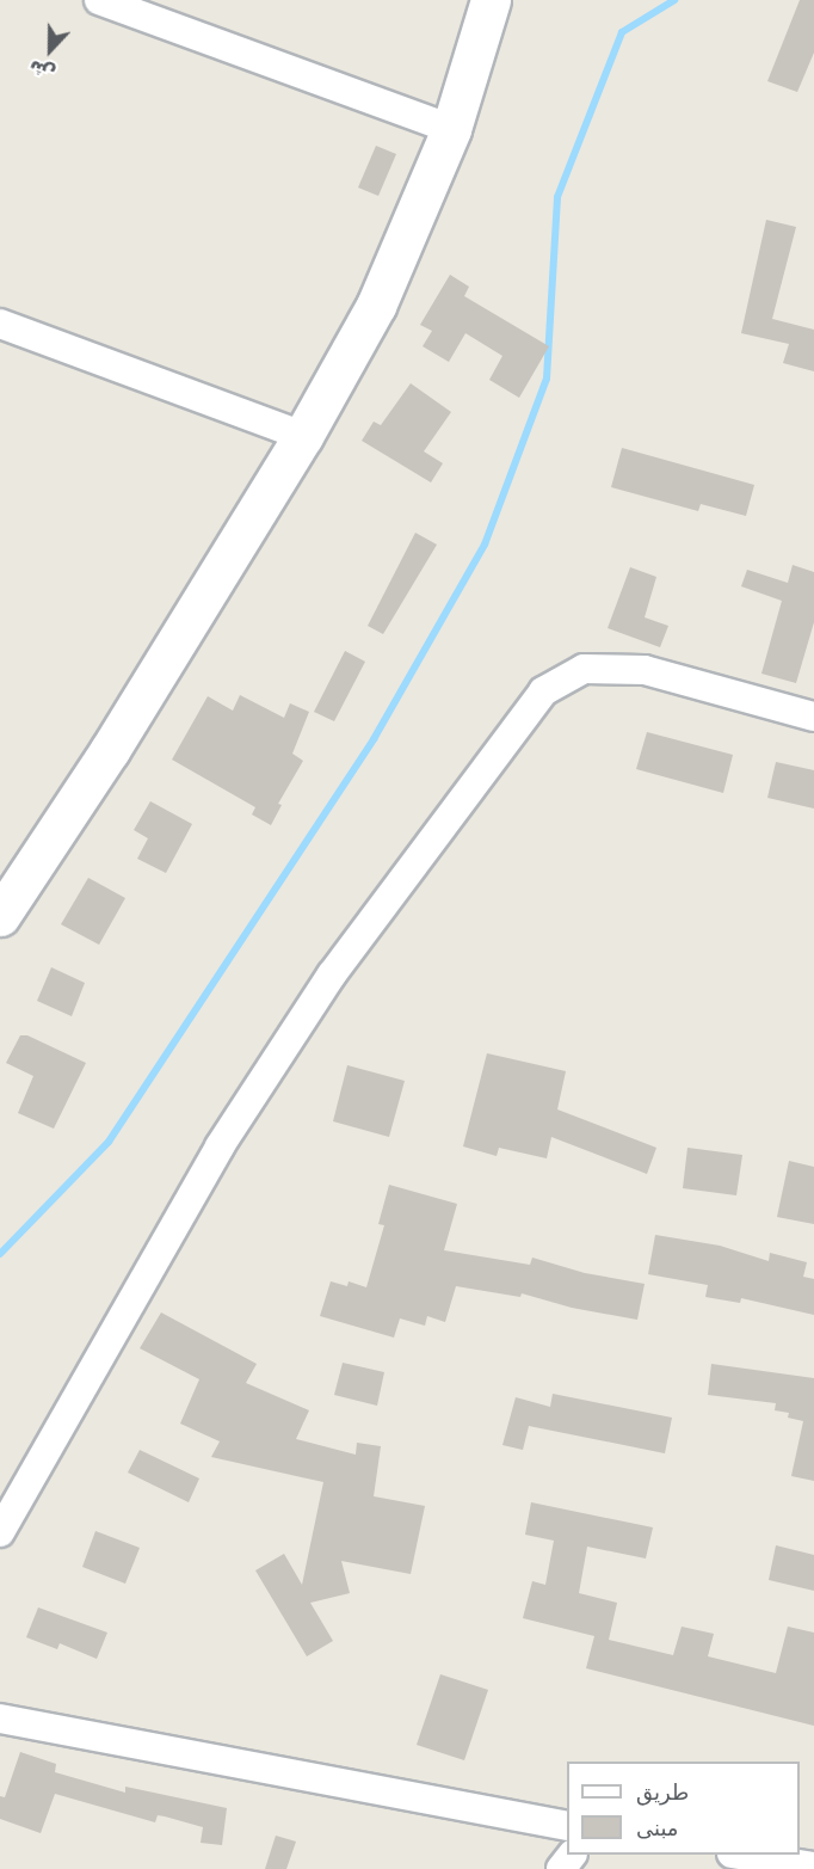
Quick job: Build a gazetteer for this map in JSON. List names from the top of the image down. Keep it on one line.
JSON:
{"legend":["طريق","مبنى"],"north":"bottom"}
